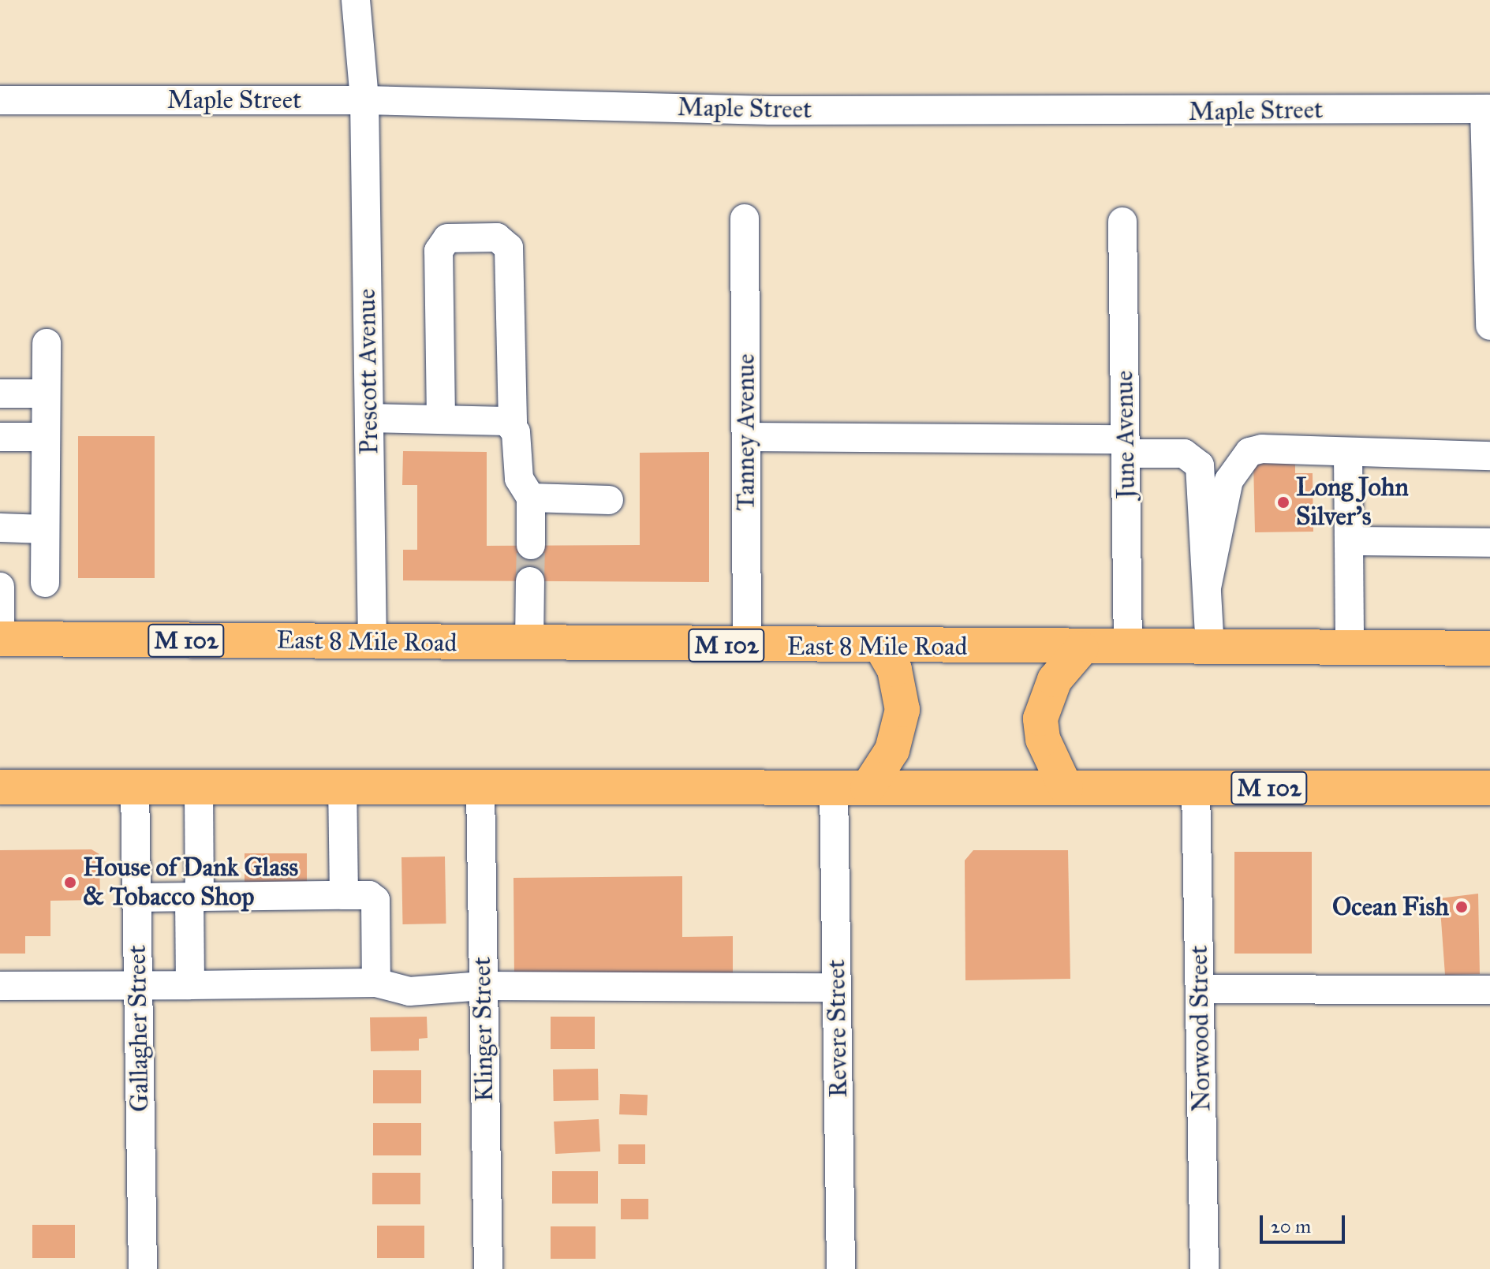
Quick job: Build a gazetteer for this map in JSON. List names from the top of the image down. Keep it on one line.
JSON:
{"streets":{"highway":["M 102","East 8 Mile Road"],"street":["Maple Street","Prescott Avenue","Tanney Avenue","June Avenue","Gallagher Street","Revere Street","Norwood Street","Klinger Street"]},"crossings":[["Maple Street","Prescott Avenue"],["Prescott Avenue","East 8 Mile Road"],["Tanney Avenue","East 8 Mile Road"],["June Avenue","East 8 Mile Road"],["M 102","Gallagher Street"],["M 102","Revere Street"],["M 102","Norwood Street"],["M 102","Klinger Street"]],"places":["Long John Silver's","House of Dank Glass & Tobacco Shop","Ocean Fish"],"scale_bar":"20 m"}
